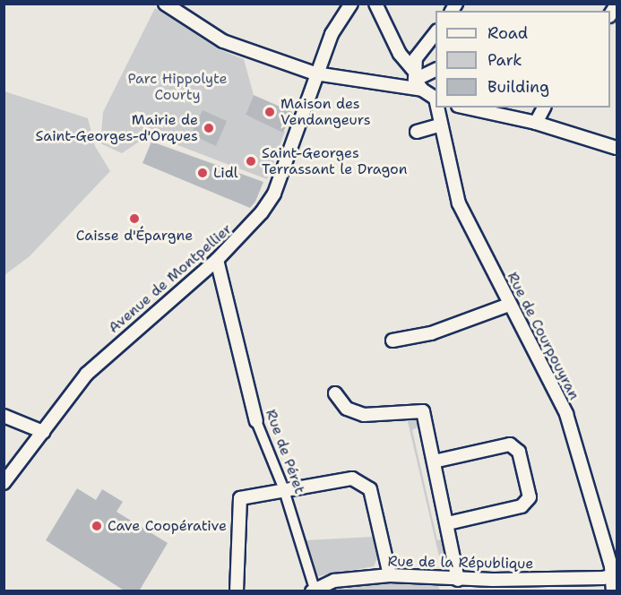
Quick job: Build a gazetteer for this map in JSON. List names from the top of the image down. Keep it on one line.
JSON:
{"streets":{"street":["Avenue de Montpellier","Rue de Courpouyran","Rue de Péret","Rue de la République"]},"crossings":[["Avenue de Montpellier","Rue de Péret"],["Rue de Courpouyran","Rue de la République"],["Rue de Péret","Rue de la République"]],"parks":["Parc Hippolyte Courty"],"places":["Maison des Vendangeurs","Mairie de Saint-Georges-d'Orques","Saint-Georges Terrassant le Dragon","Lidl","Caisse d'Épargne","Cave Coopérative"],"legend":["Road","Park","Building"]}
